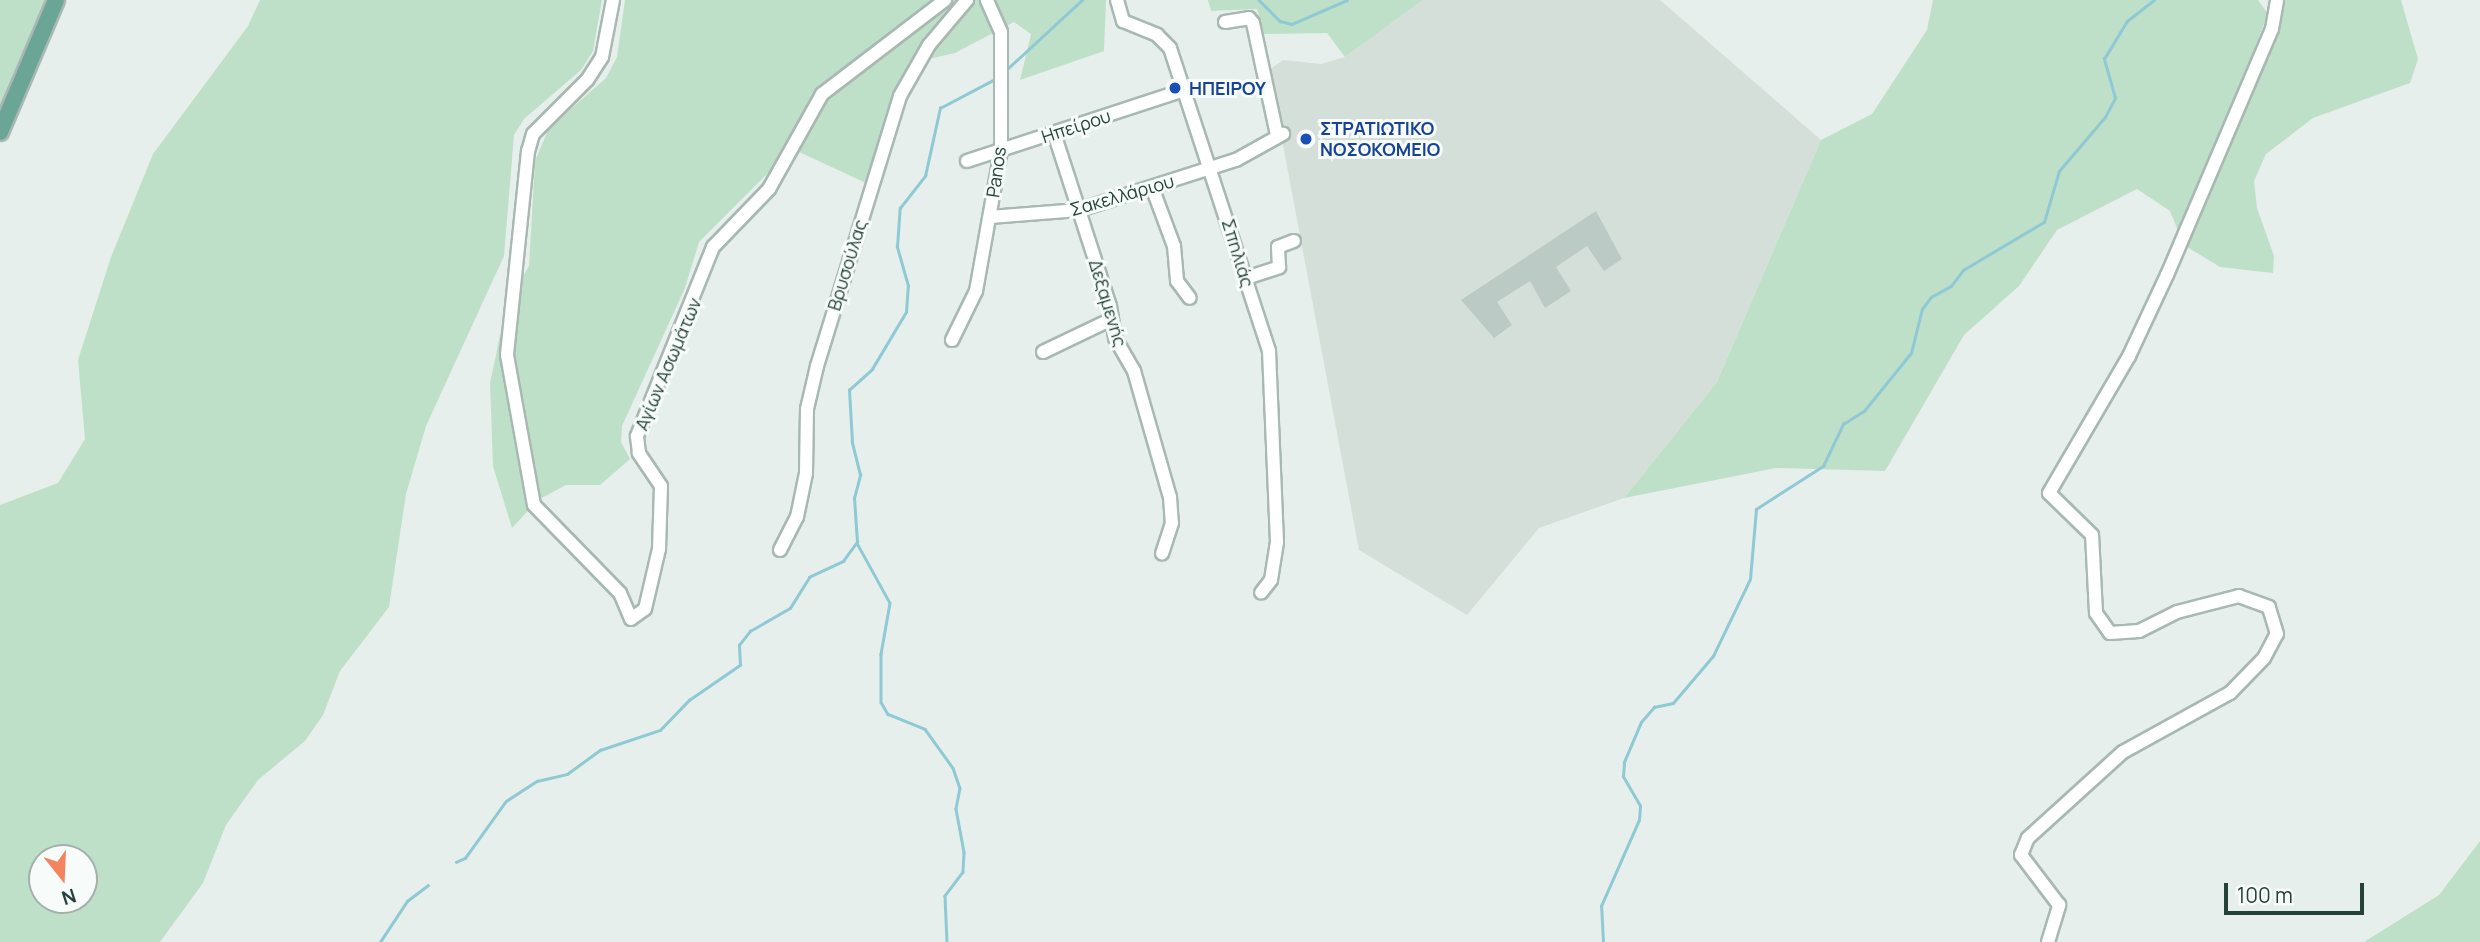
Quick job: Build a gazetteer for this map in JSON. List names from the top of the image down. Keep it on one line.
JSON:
{"streets":{"street":["Ηπείρου","Panos","Σακελλάριου","Σπηλιάς","Βρυσούλας","Δεξαμενής","Αγίων Ασωμάτων"]},"crossings":[["Ηπείρου","Panos"],["Ηπείρου","Σπηλιάς"],["Ηπείρου","Δεξαμενής"],["Panos","Σακελλάριου"],["Σακελλάριου","Σπηλιάς"],["Σακελλάριου","Δεξαμενής"]],"places":["ΗΠΕΙΡΟΥ","ΣΤΡΑΤΙΩΤΙΚΟ ΝΟΣΟΚΟΜΕΙΟ"],"scale_bar":"100 m","north":"bottom"}
